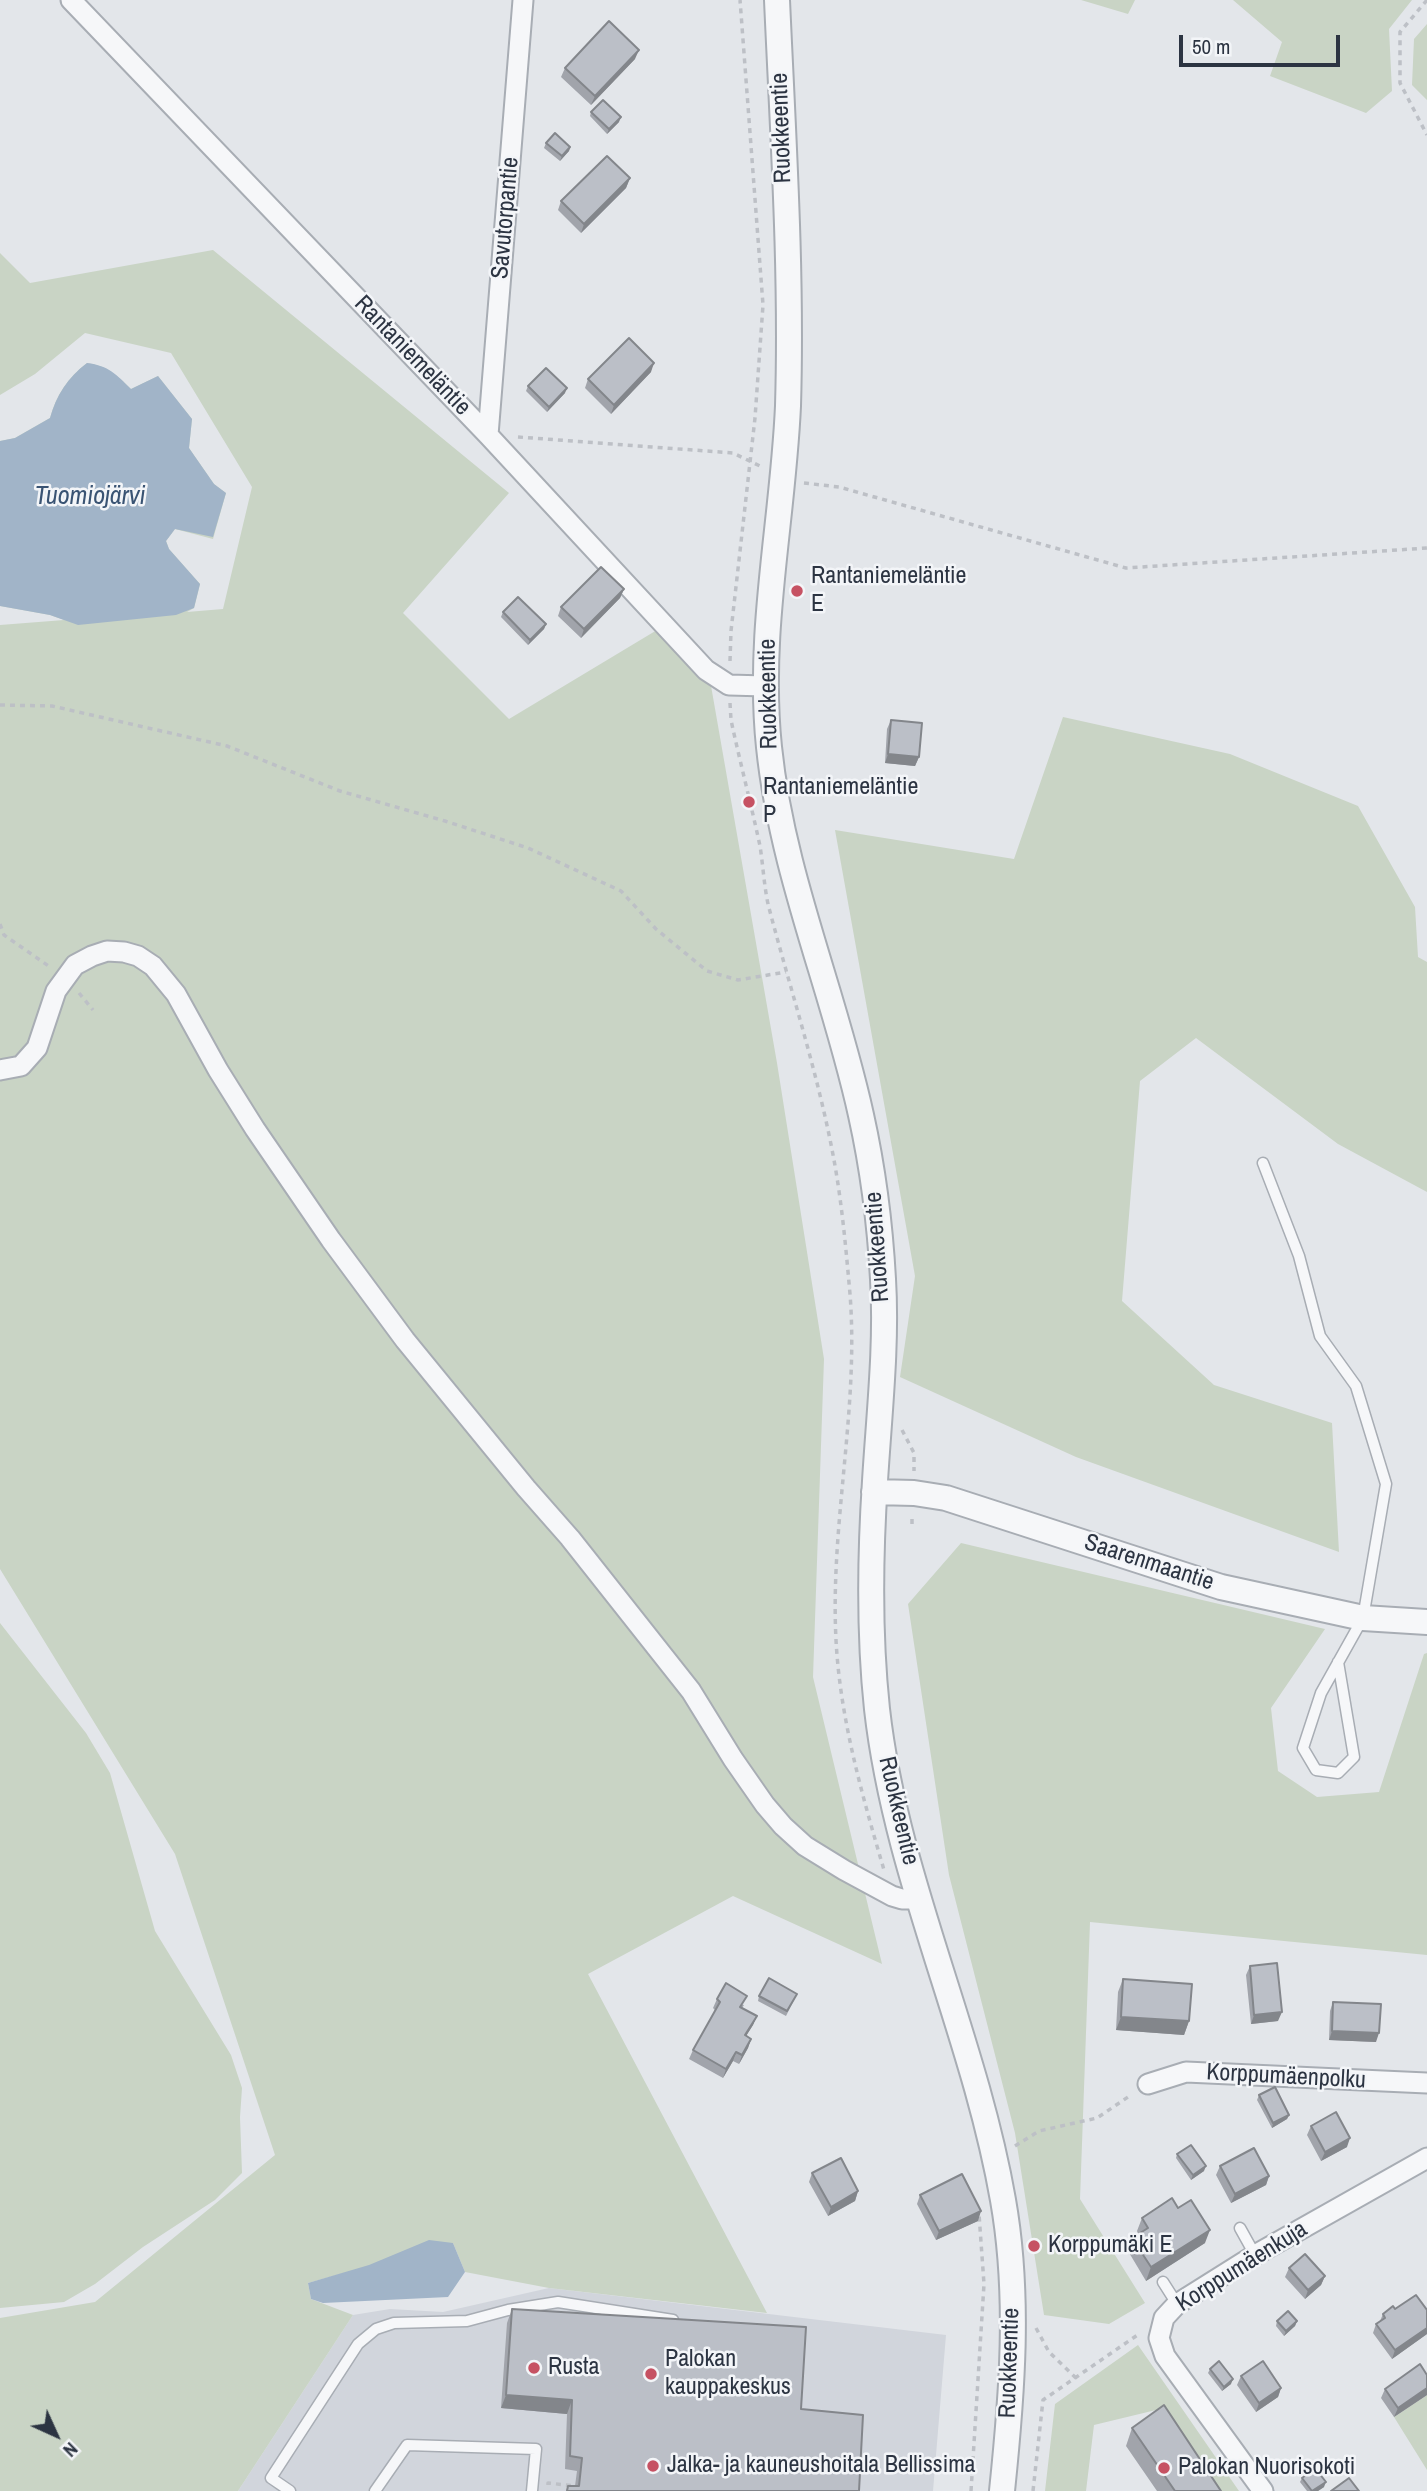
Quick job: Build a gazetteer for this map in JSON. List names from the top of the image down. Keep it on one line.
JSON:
{"streets":{"street":["Ruokkeentie","Savutorpantie","Rantaniemeläntie","Saarenmaantie","Korppumäenpolku","Korppumäenkuja"]},"crossings":[["Ruokkeentie","Saarenmaantie"],["Savutorpantie","Rantaniemeläntie"]],"water":["Tuomiojärvi"],"places":["Rantaniemeläntie E","Rantaniemeläntie P","Korppumäki E","Rusta","Palokan kauppakeskus","Jalka- ja kauneushoitala Bellissima","Palokan Nuorisokoti"],"scale_bar":"50 m","north":"bottom right"}
